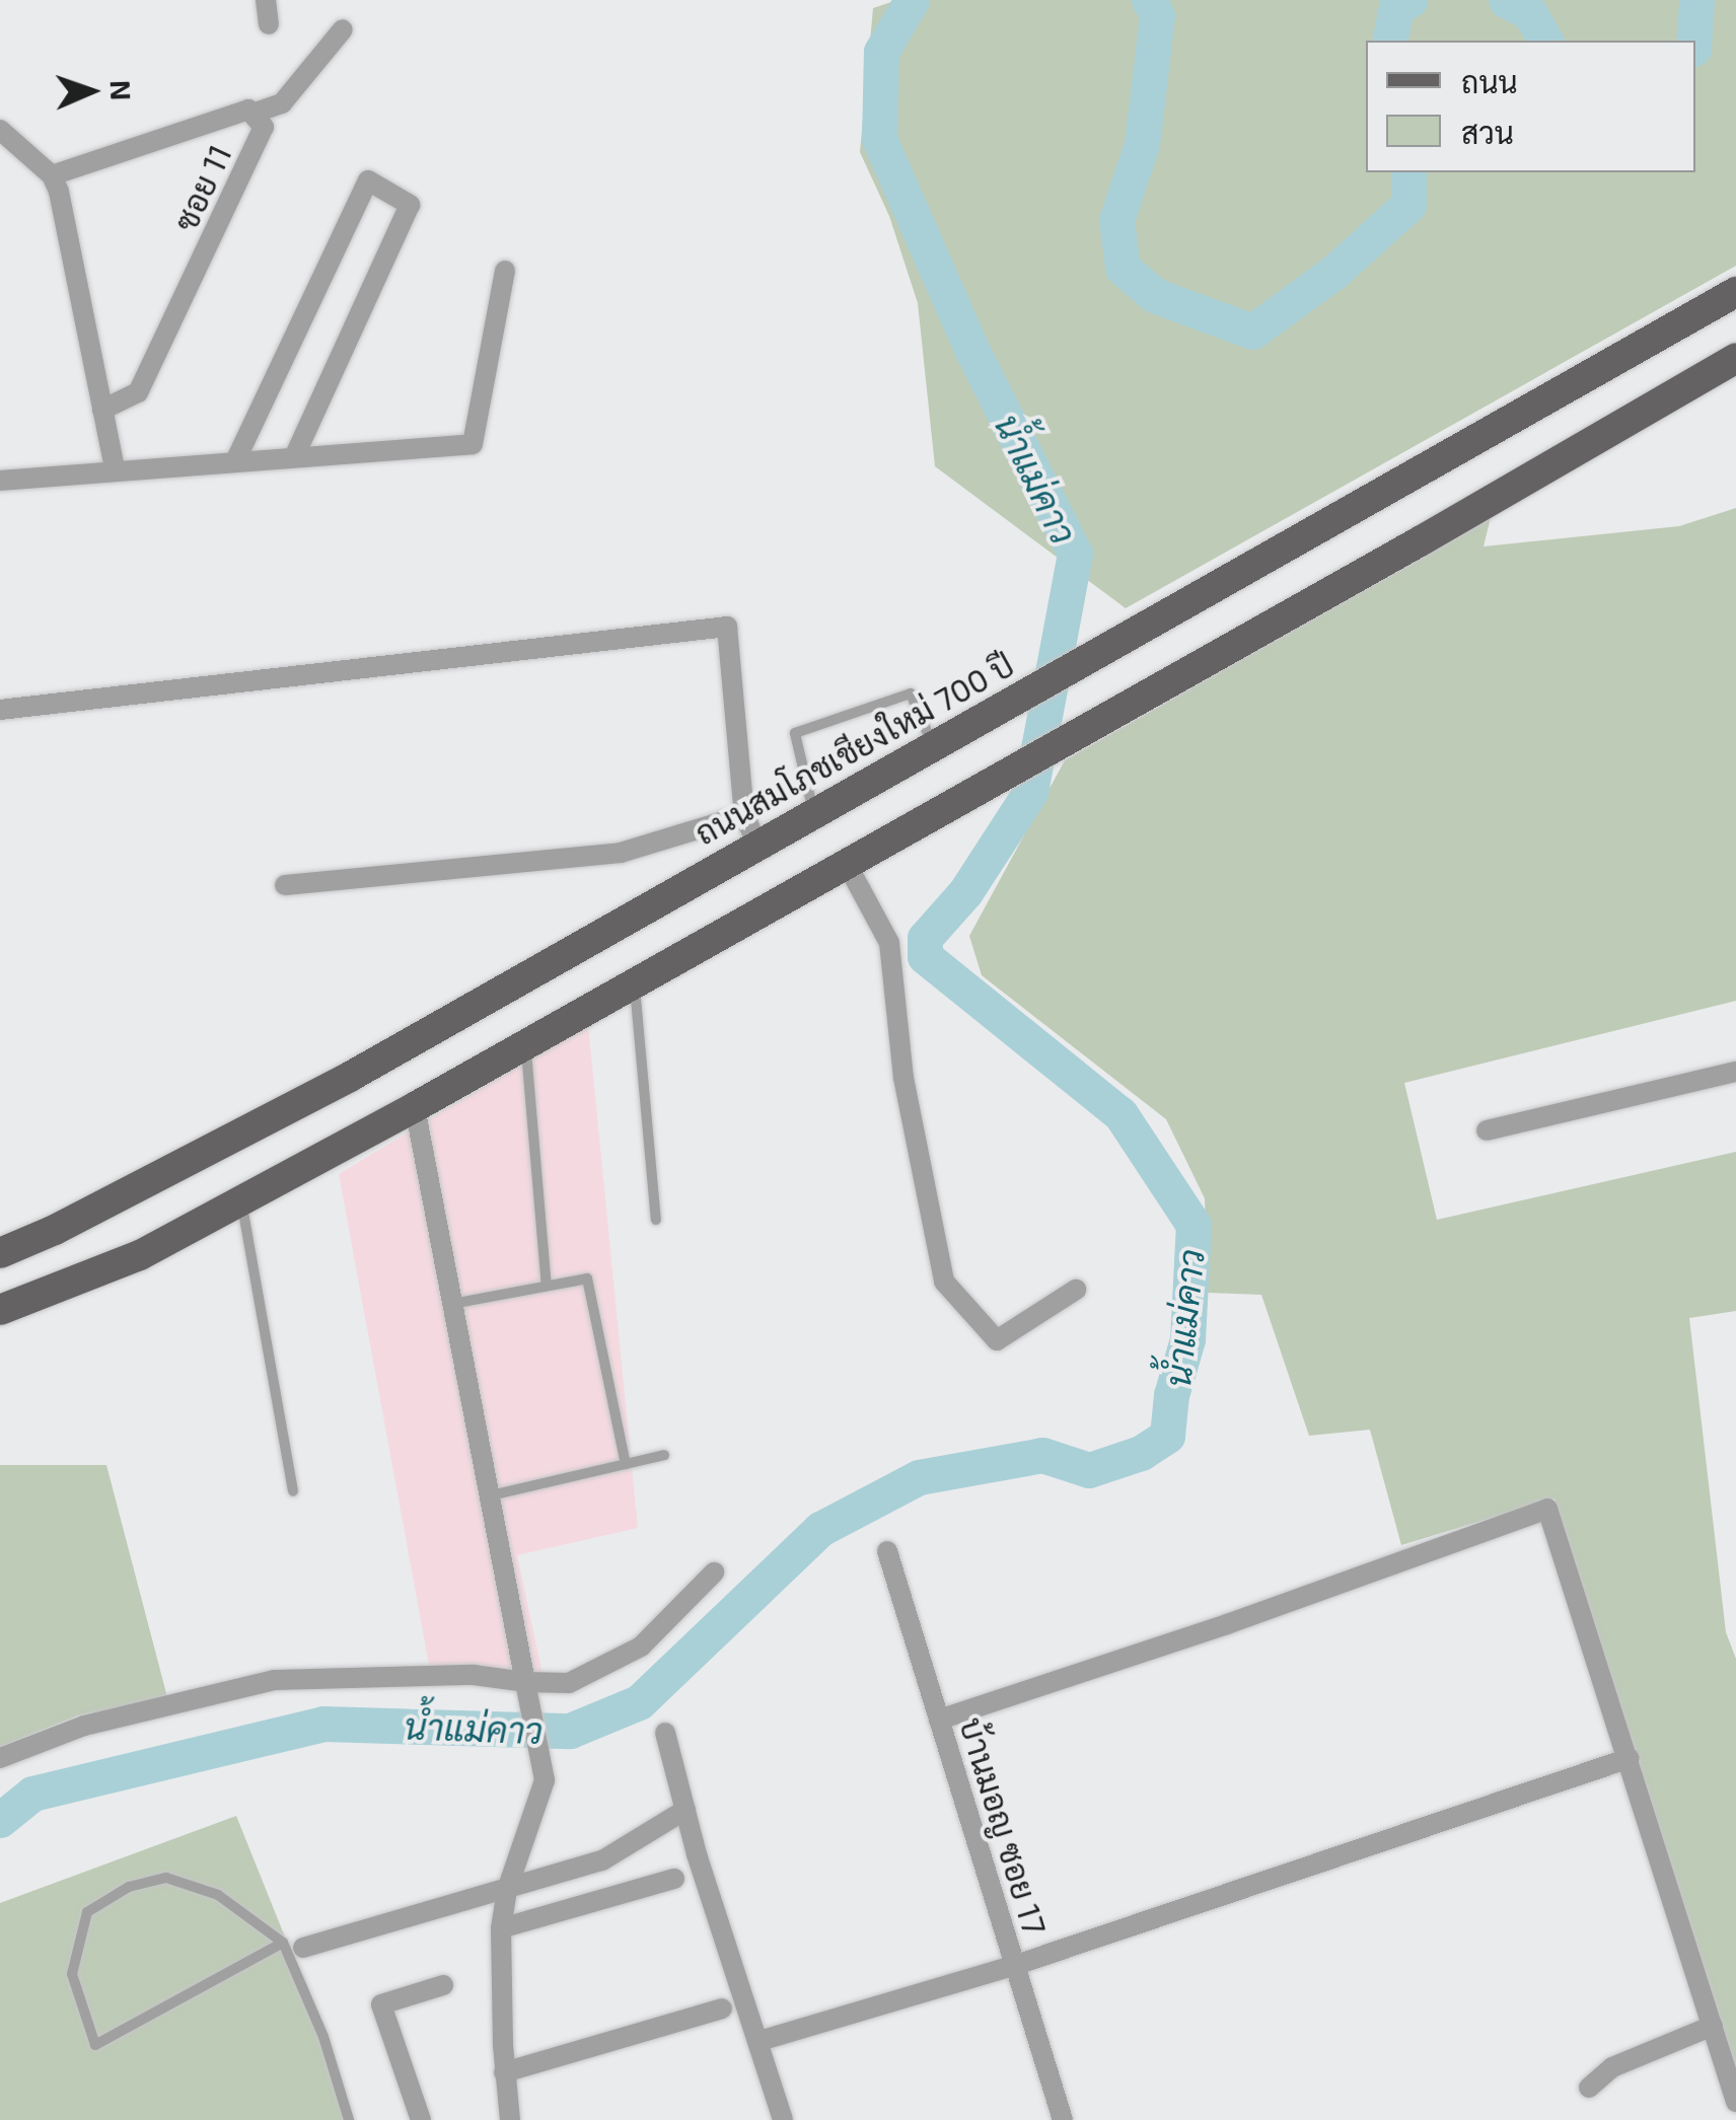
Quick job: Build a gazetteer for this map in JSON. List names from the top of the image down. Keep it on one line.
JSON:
{"streets":{"main road":["ถนนสมโภชเชียงใหม่ 700 ปี"],"street":["ซอย 11","บ้านมอญ ซอย 17"]},"water":["น้ำแม่คาว"],"legend":["ถนน","สวน"],"north":"right"}
